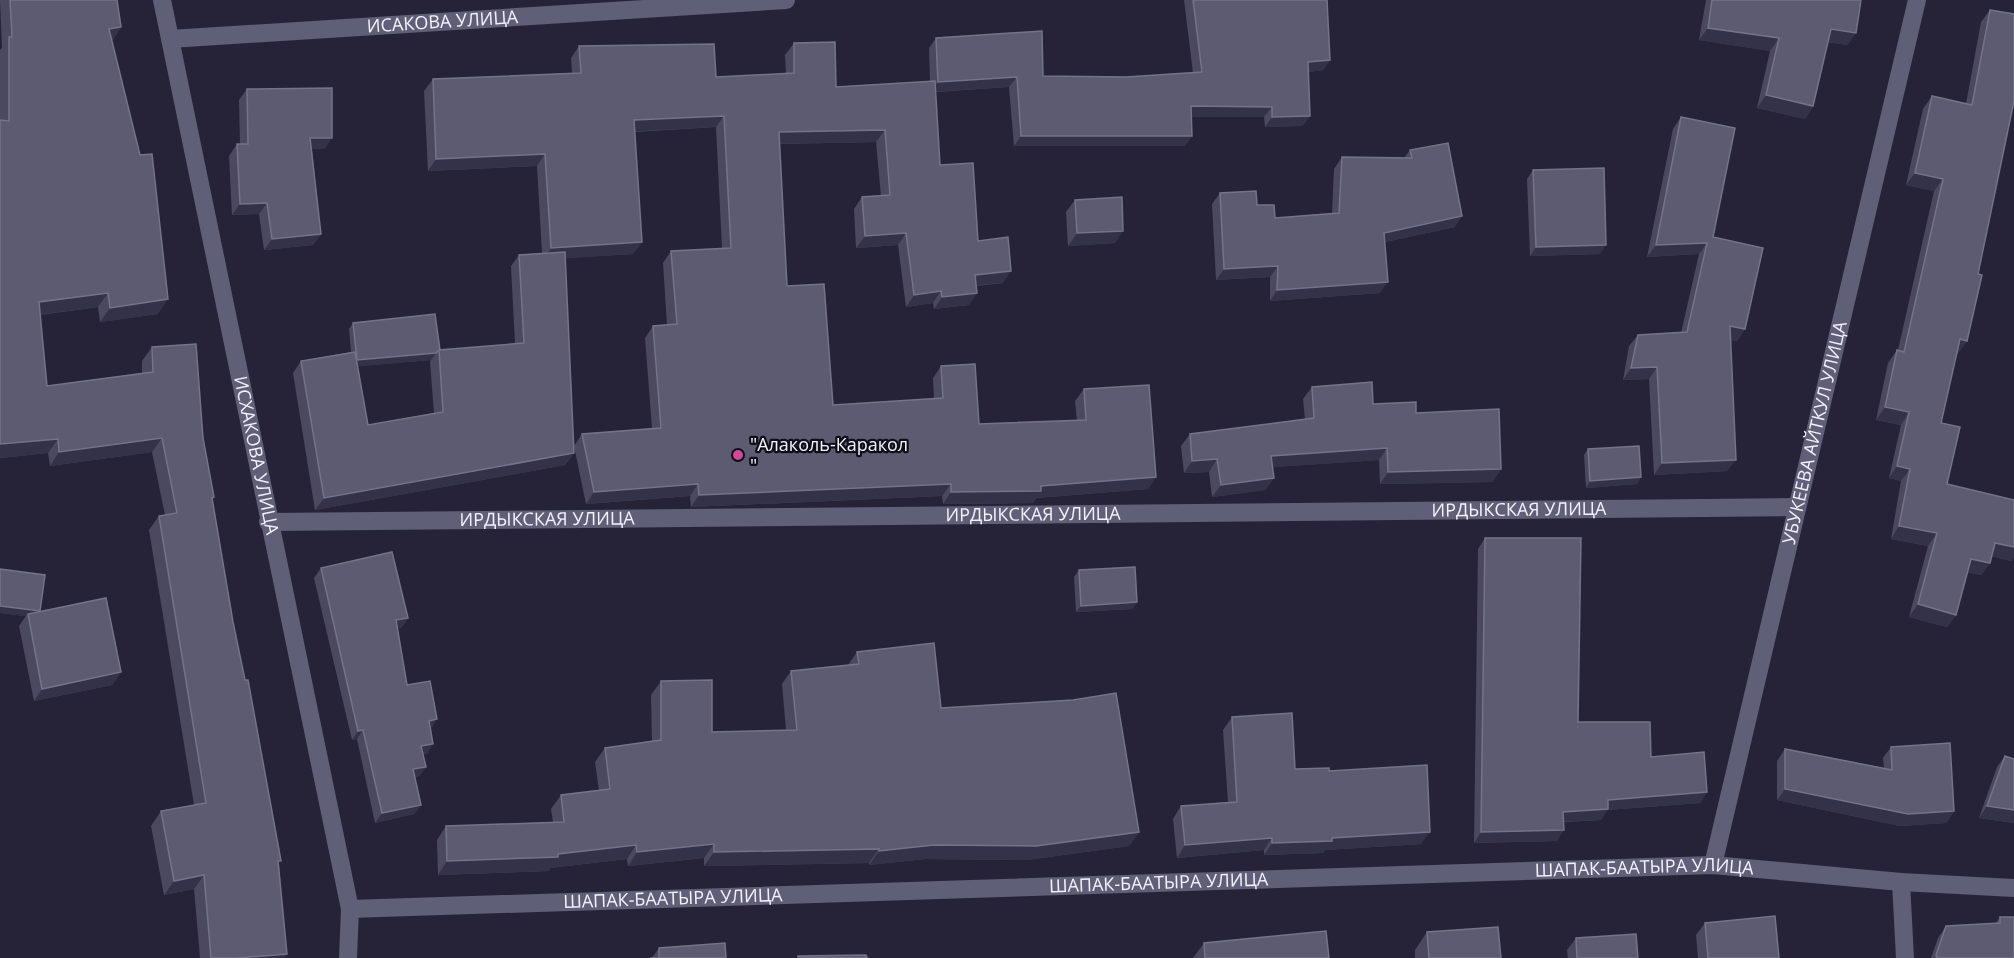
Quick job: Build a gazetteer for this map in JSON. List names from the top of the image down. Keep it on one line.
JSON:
{"streets":{"street":["ИСАКОВА УЛИЦА","УБУКЕЕВА АЙТКУЛ УЛИЦА","ИСХАКОВА УЛИЦА","ИРДЫКСКАЯ УЛИЦА","ШАПАК-БААТЫРА УЛИЦА"]},"crossings":[["ИСАКОВА УЛИЦА","ИСХАКОВА УЛИЦА"],["УБУКЕЕВА АЙТКУЛ УЛИЦА","ИРДЫКСКАЯ УЛИЦА"],["УБУКЕЕВА АЙТКУЛ УЛИЦА","ШАПАК-БААТЫРА УЛИЦА"],["ИСХАКОВА УЛИЦА","ИРДЫКСКАЯ УЛИЦА"],["ИСХАКОВА УЛИЦА","ШАПАК-БААТЫРА УЛИЦА"]],"places":["\"Алаколь-Каракол \""]}
